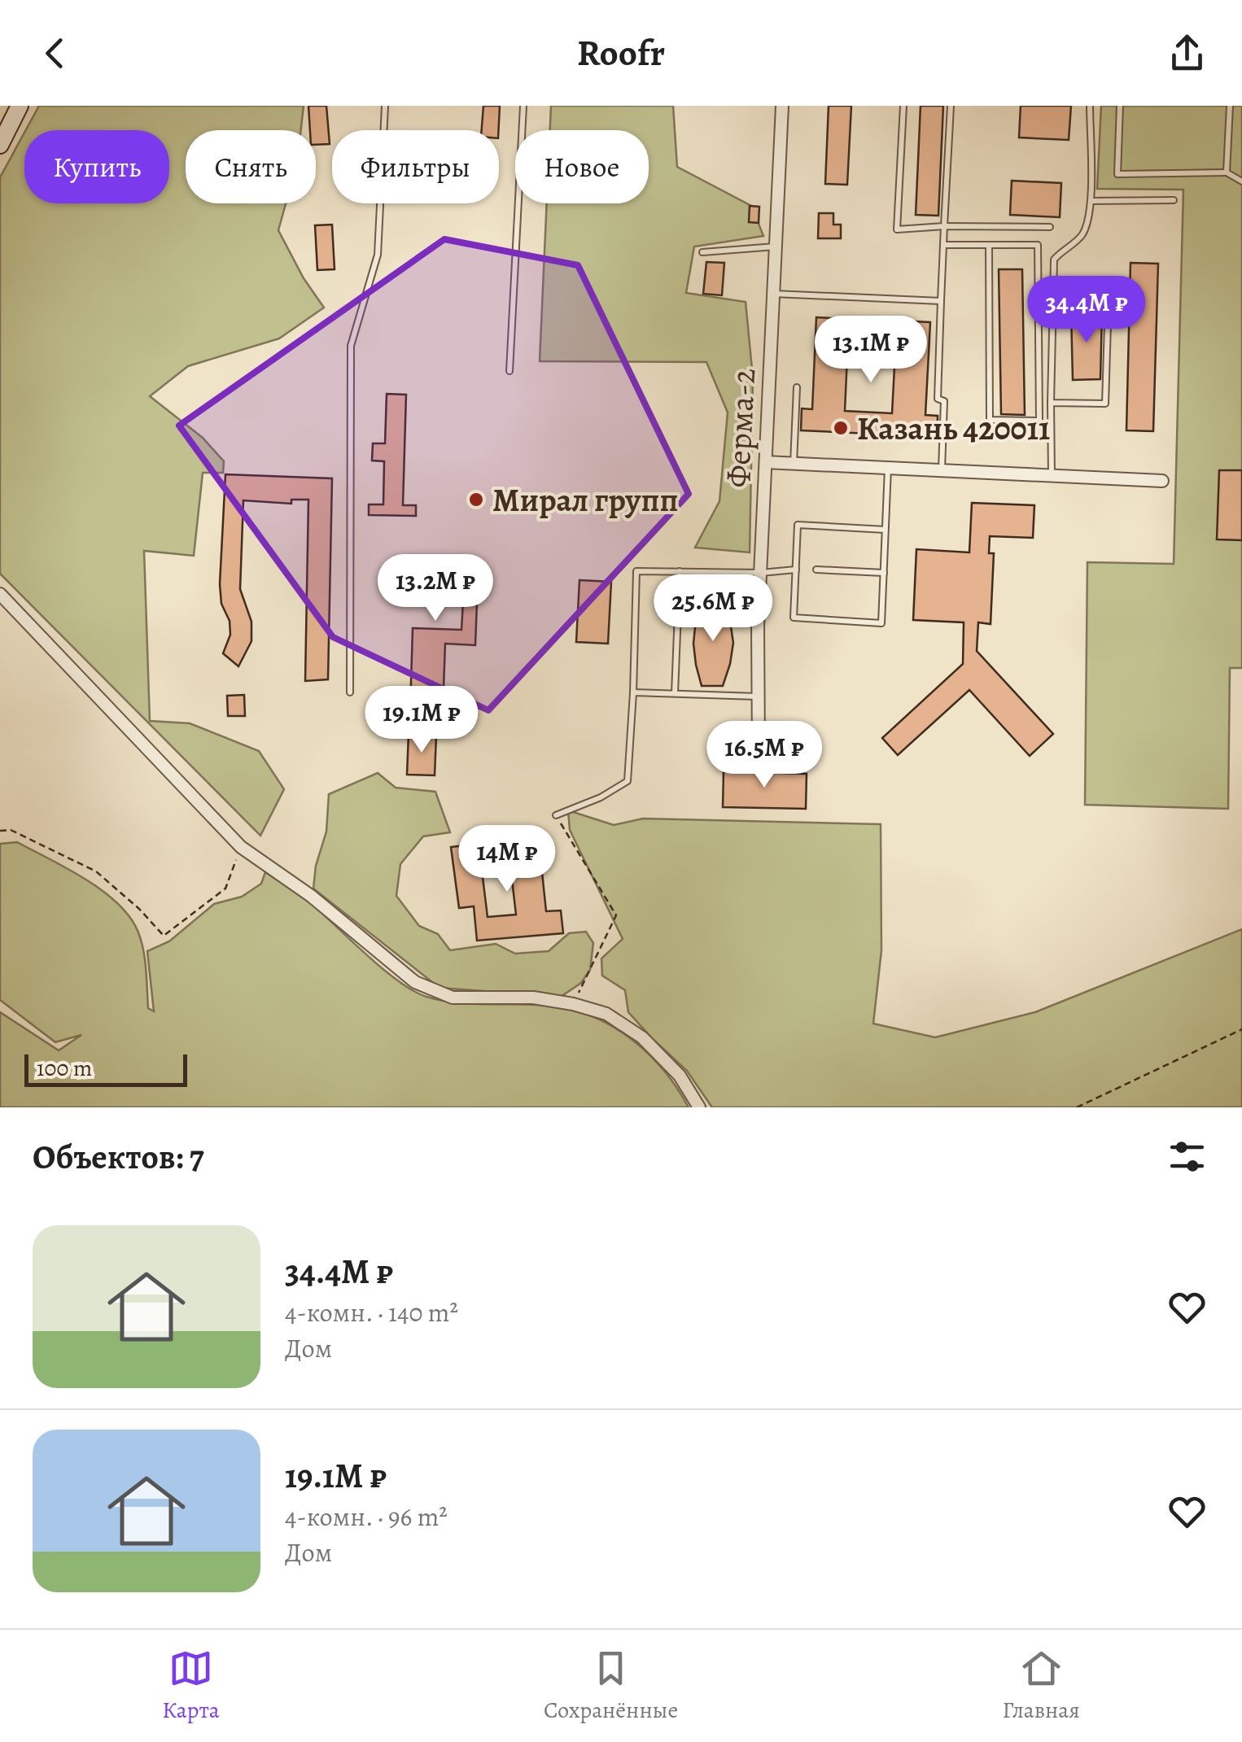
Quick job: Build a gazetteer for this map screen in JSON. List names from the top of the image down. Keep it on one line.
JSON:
{"streets":{"street":["Ферма-2"]},"places":["Казань 420011","Мирал групп"],"scale_bar":"100 m","page":{"header":"Roofr","chip":["Купить","Снять","Фильтры","Новое"],"price":["34.4M ₽","13.1M ₽","13.2M ₽","25.6M ₽","19.1M ₽","16.5M ₽","14M ₽"],"scale":"100 m","heading":"Объектов: 7","list":[{"name":"34.4M ₽","note":"4-комн. · 140 m² · Дом"},{"name":"19.1M ₽","note":"4-комн. · 96 m² · Дом"}],"tabs":["Карта","Сохранённые","Главная"]}}
